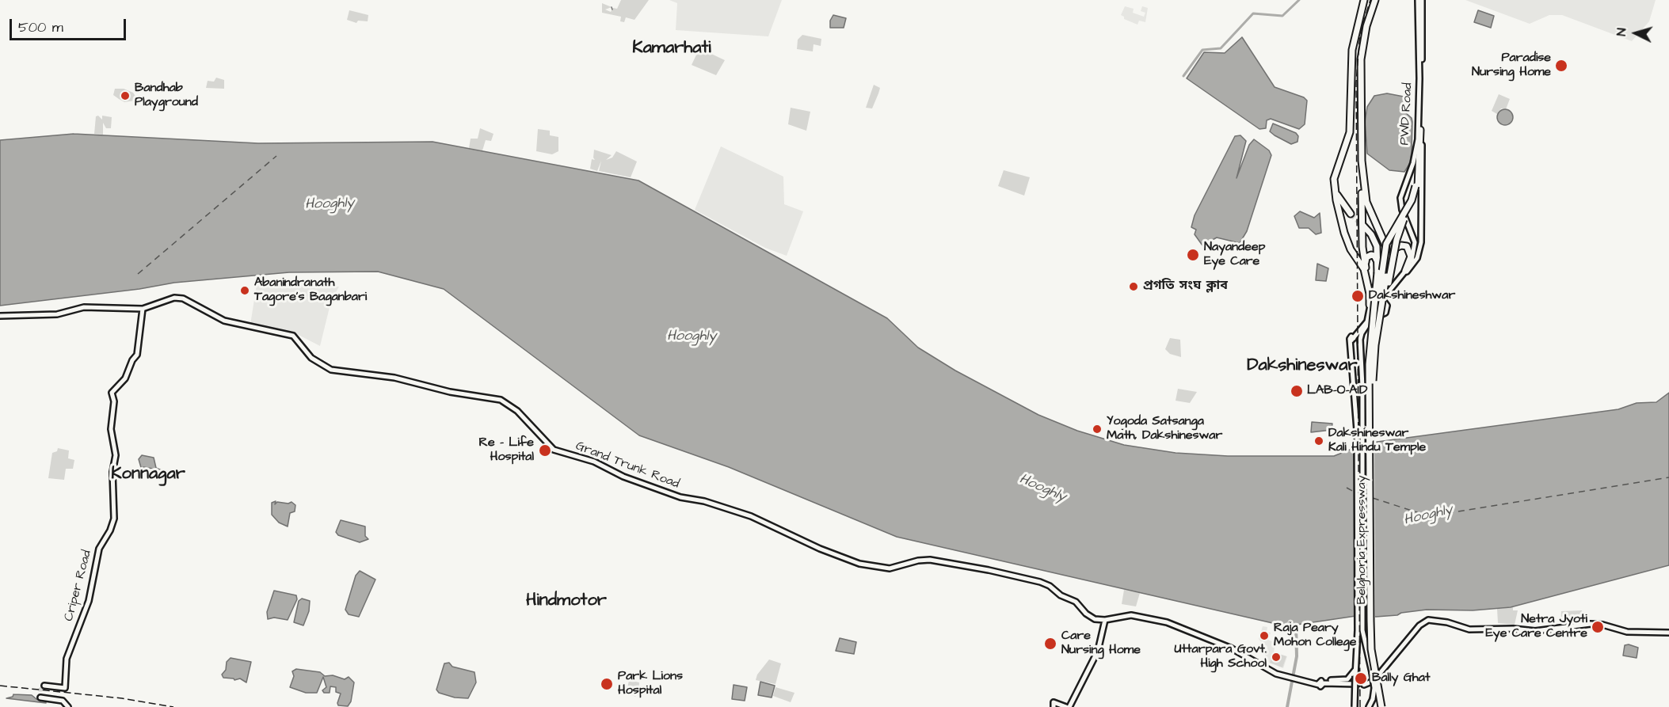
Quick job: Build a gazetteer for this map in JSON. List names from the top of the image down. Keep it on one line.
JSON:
{"streets":{"highway":["Belghoria Expressway"],"main road":["PWD Road","Grand Trunk Road","Criper Road"]},"crossings":[["Grand Trunk Road","Criper Road"]],"districts":["Kamarhati","Dakshineswar","Konnagar","Hindmotor"],"water":["Hooghly"],"places":["Paradise Nursing Home","Bandhab Playground","Nayandeep Eye Care","প্রগতি সংঘ ক্লাব","Abanindranath Tagore's Baganbari","Dakshineshwar","LAB-O-AID","Yogoda Satsanga Math, Dakshineswar","Dakshineswar Kali Hindu Temple","Re - Life Hospital","Netra Jyoti Eye Care Centre","Raja Peary Mohon College","Care Nursing Home","Uttarpara Govt. High School","Bally Ghat","Park Lions Hospital"],"scale_bar":"500 m","north":"left"}
